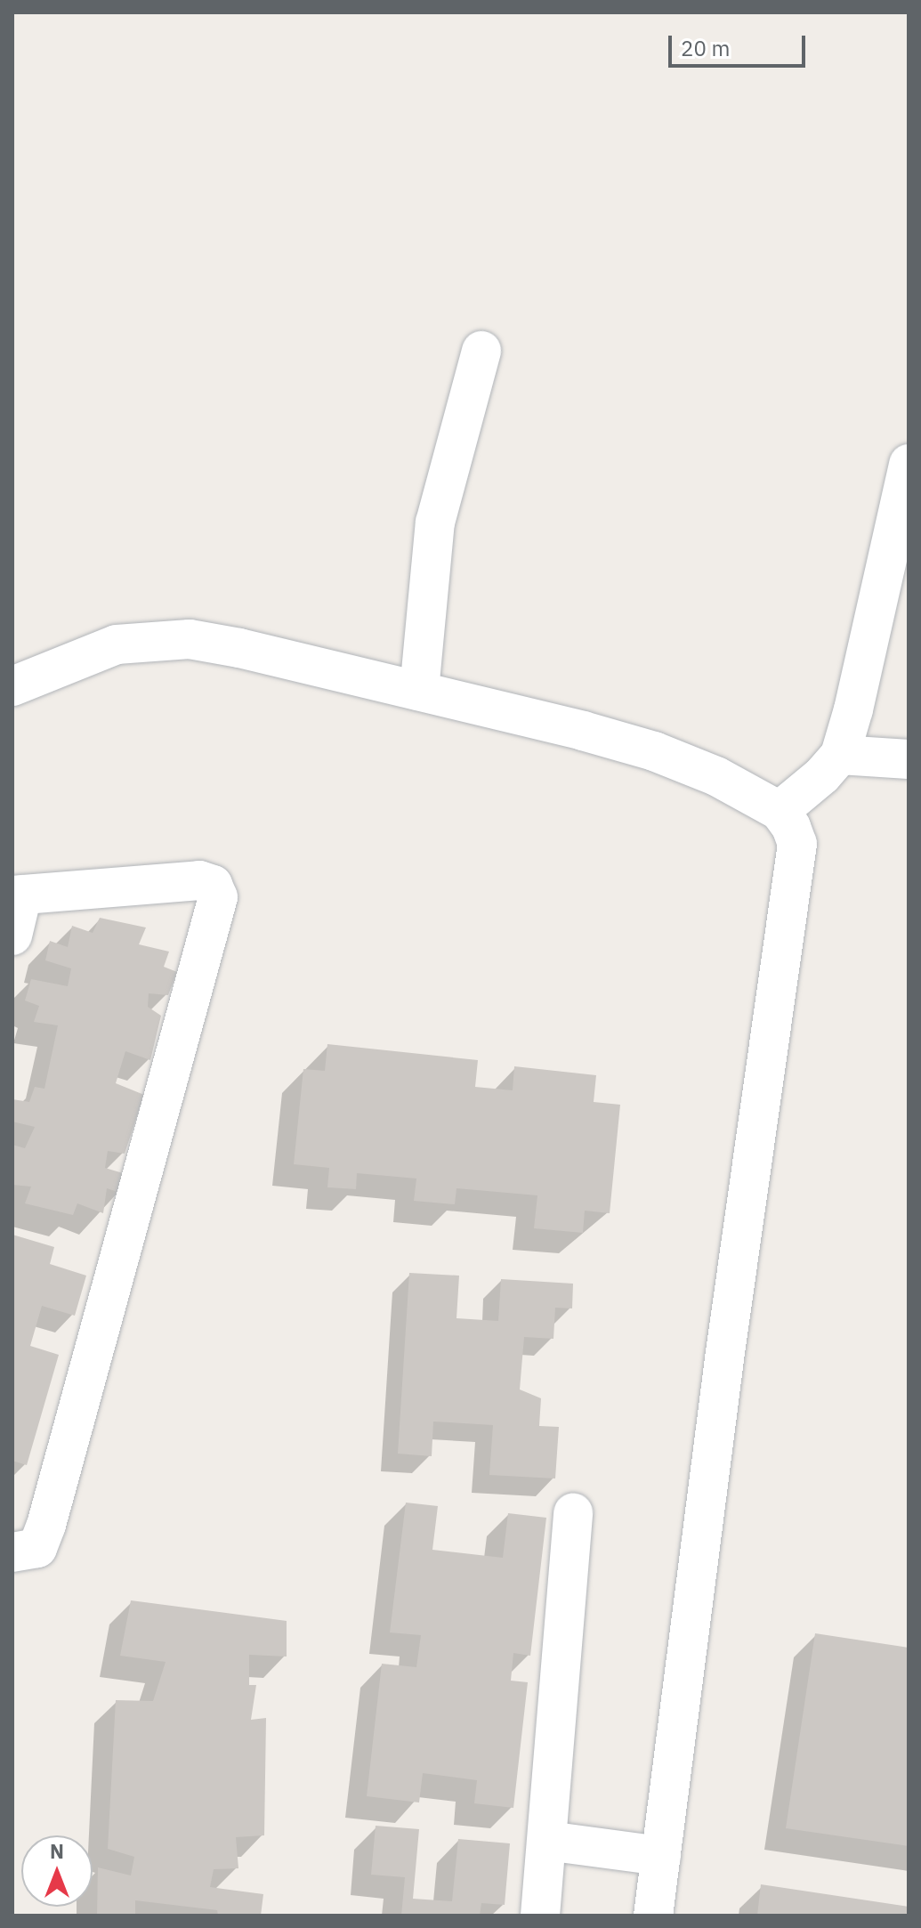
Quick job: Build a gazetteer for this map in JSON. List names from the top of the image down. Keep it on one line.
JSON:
{"scale_bar":"20 m","north":"top"}
